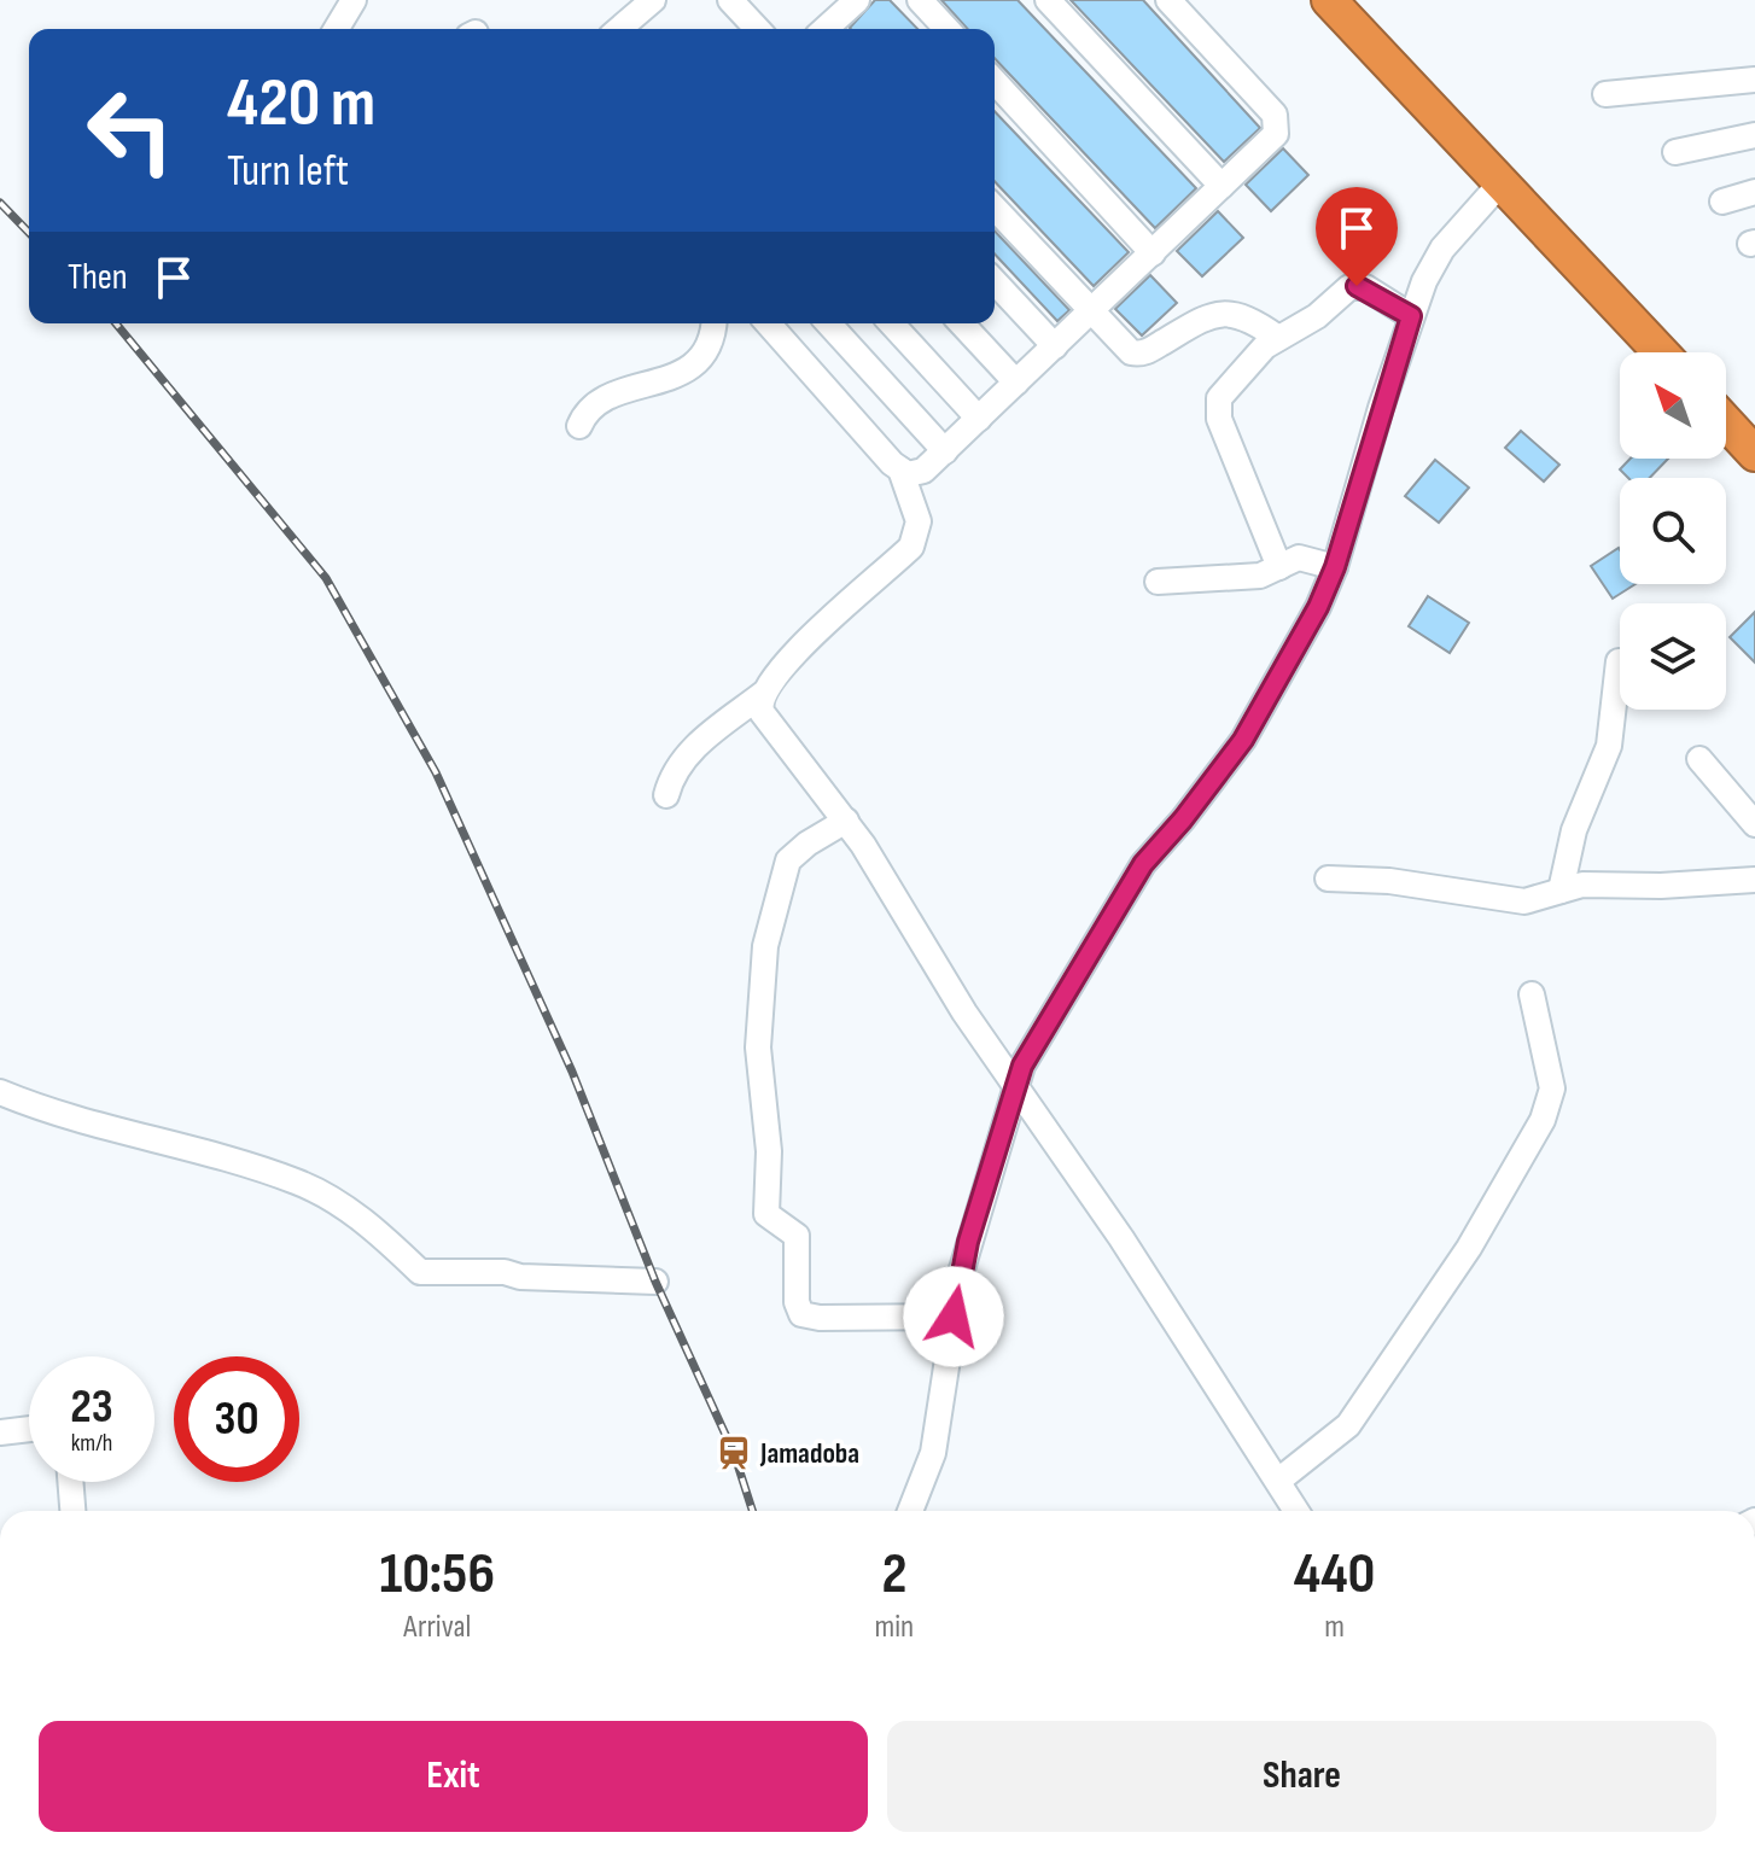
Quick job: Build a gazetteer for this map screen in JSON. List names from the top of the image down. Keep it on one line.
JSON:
{"places":{"station":["Jamadoba"]},"north":"top left","page":{"turn":["420 m","Turn left"],"then":"Then","speed":"23 km/h","limit":"30","eta":["10:56","Arrival","2","min","440","m"],"buttons":["Exit","Share"]}}
